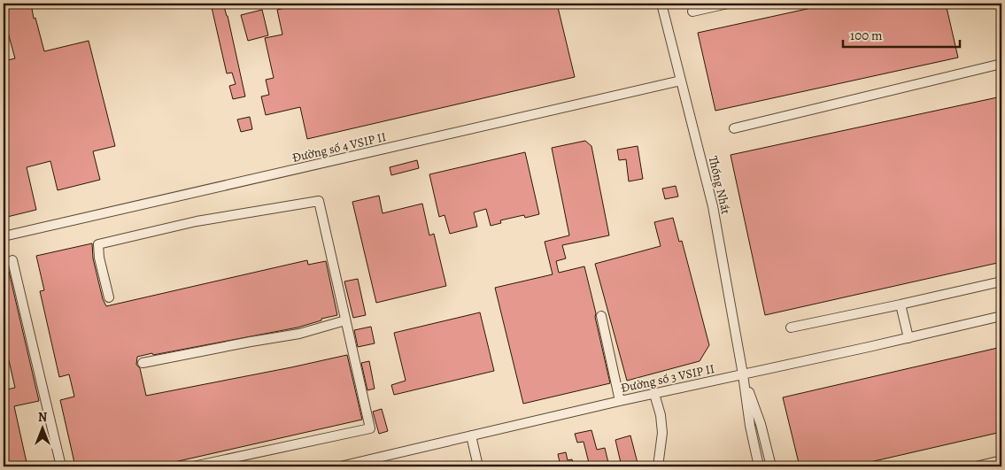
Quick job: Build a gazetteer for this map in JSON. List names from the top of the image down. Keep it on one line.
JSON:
{"streets":{"street":["Đường số 4 VSIP II","Thống Nhất","Đường số 3 VSIP II"]},"crossings":[["Đường số 4 VSIP II","Thống Nhất"],["Thống Nhất","Đường số 3 VSIP II"]],"scale_bar":"100 m","north":"top"}
